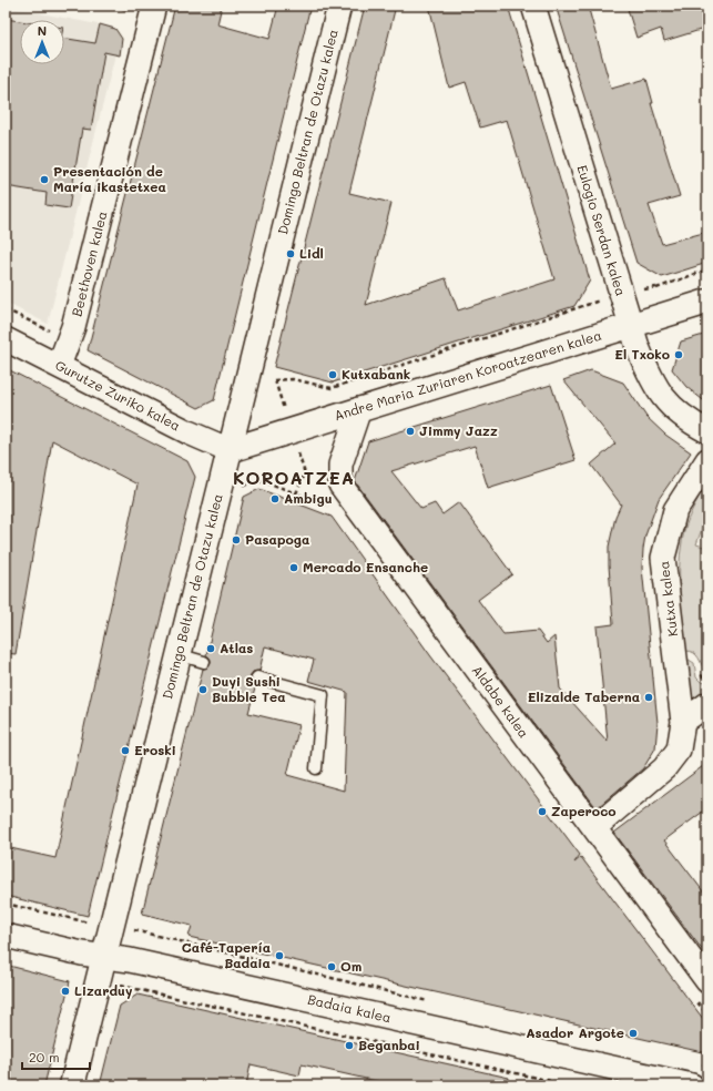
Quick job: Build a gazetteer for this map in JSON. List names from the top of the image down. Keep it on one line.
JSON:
{"streets":{"main road":["Domingo Beltran de Otazu kalea","Andre Maria Zuriaren Koroatzearen kalea"],"street":["Eulogio Serdan kalea","Beethoven kalea","Gurutze Zuriko kalea","Kutxa kalea","Aldabe kalea","Badaia kalea"]},"crossings":[["Domingo Beltran de Otazu kalea","Andre Maria Zuriaren Koroatzearen kalea"],["Domingo Beltran de Otazu kalea","Gurutze Zuriko kalea"],["Domingo Beltran de Otazu kalea","Badaia kalea"],["Eulogio Serdan kalea","Andre Maria Zuriaren Koroatzearen kalea"],["Beethoven kalea","Gurutze Zuriko kalea"],["Andre Maria Zuriaren Koroatzearen kalea","Gurutze Zuriko kalea"],["Andre Maria Zuriaren Koroatzearen kalea","Aldabe kalea"]],"districts":["KOROATZEA"],"places":["Presentación de María ikastetxea","Lidl","El Txoko","Kutxabank","Jimmy Jazz","Ambigu","Pasapoga","Mercado Ensanche","Atlas","Duyi Sushi Bubble Tea","Elizalde Taberna","Eroski","Zaperoco","Café-Tapería Badaia","Om","Lizarduy","Asador Argote","Beganbai"],"scale_bar":"20 m","north":"top"}
